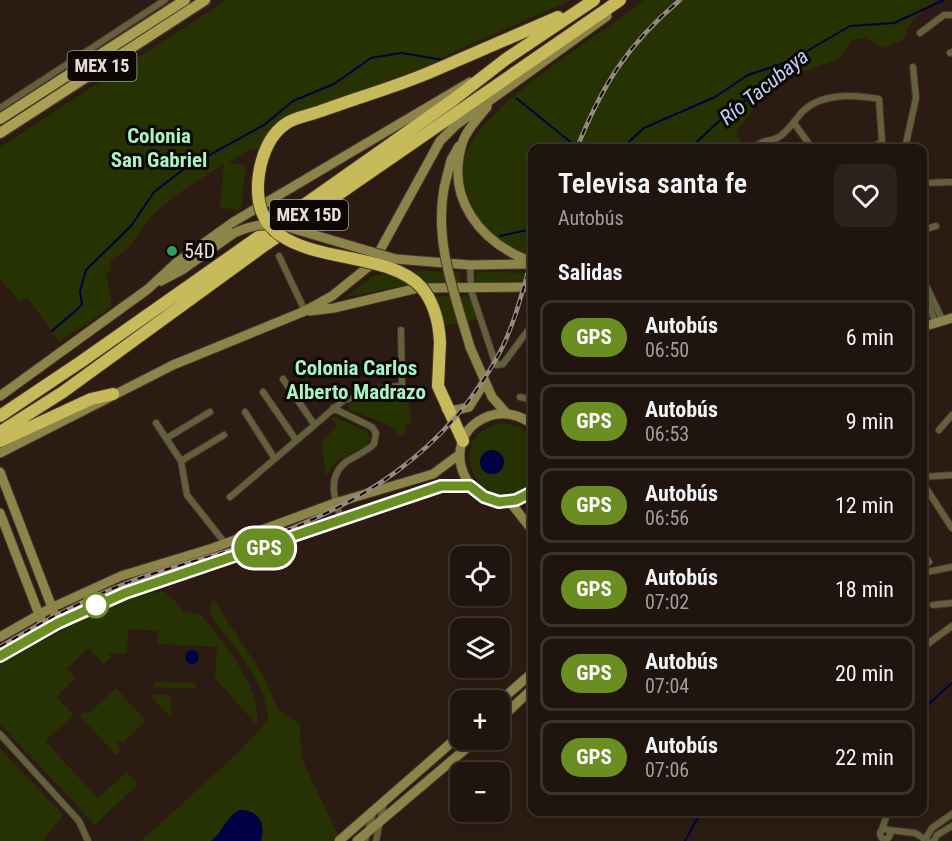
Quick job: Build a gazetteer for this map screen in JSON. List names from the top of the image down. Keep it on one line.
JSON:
{"streets":{"highway":["MEX 15D"],"main road":["MEX 15"]},"districts":["Colonia San Gabriel","Colonia Carlos Alberto Madrazo"],"water":["Río Tacubaya"],"places":["54D"],"lines":["bus line GPS"],"page":{"on_map":"GPS","heading":[["Televisa santa fe","Autobús"],"Salidas"],"list":[{"mark":"GPS","name":"Autobús","note":"06:50","value":"6 min"},{"mark":"GPS","name":"Autobús","note":"06:53","value":"9 min"},{"mark":"GPS","name":"Autobús","note":"06:56","value":"12 min"},{"mark":"GPS","name":"Autobús","note":"07:02","value":"18 min"},{"mark":"GPS","name":"Autobús","note":"07:04","value":"20 min"},{"mark":"GPS","name":"Autobús","note":"07:06","value":"22 min"}],"map_buttons":["+","−"]}}
